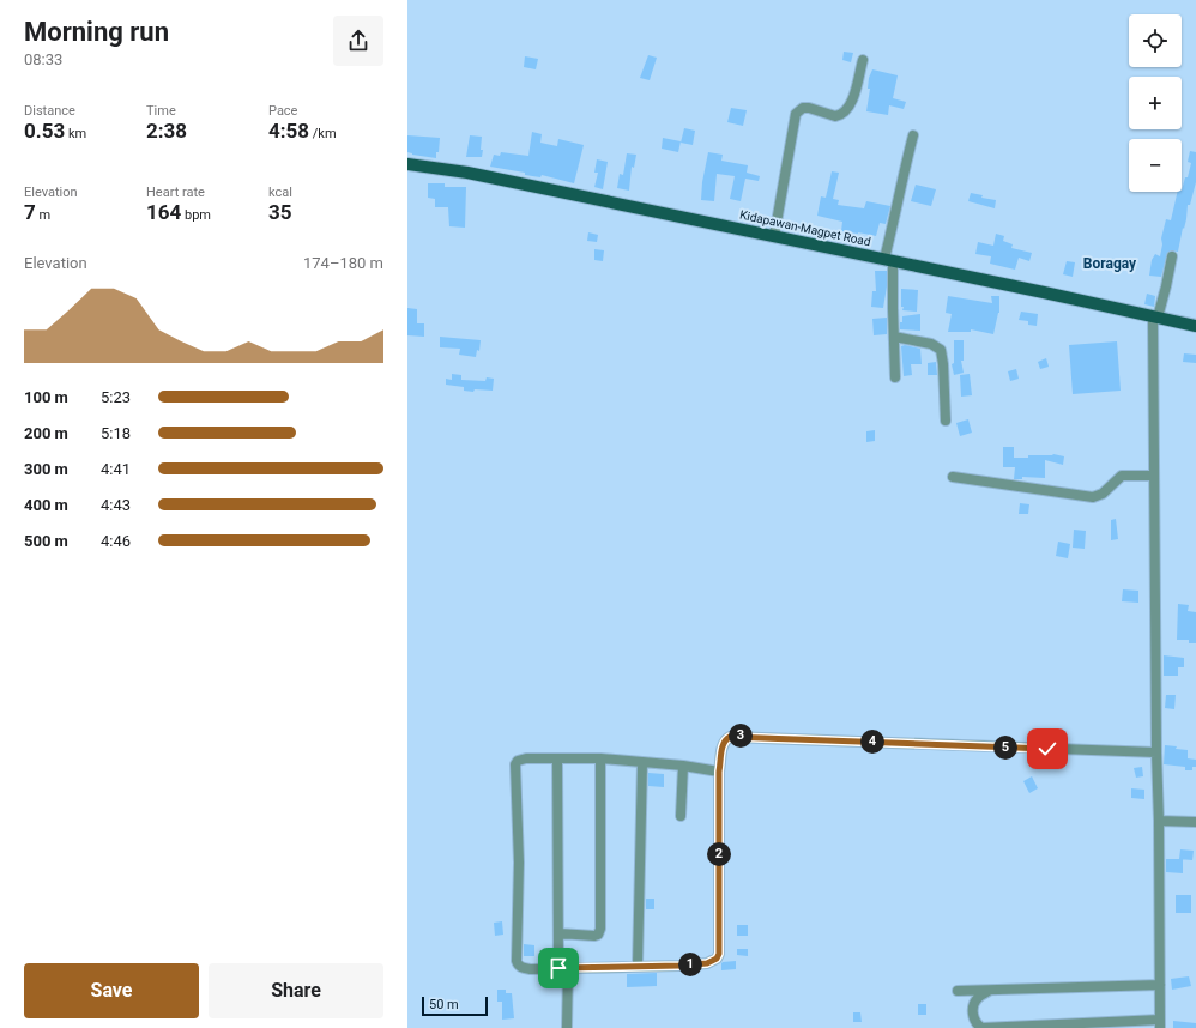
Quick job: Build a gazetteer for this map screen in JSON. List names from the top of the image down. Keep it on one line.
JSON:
{"streets":{"main road":["Kidapawan-Magpet Road"]},"districts":["Boragay"],"scale_bar":"50 m","page":{"heading":["Morning run","08:33"],"map_buttons":["+","−"],"stats":[["Distance","0.53 km"],["Time","2:38"],["Pace","4:58 /km"],["Elevation","7 m"],["Heart rate","164 bpm"],["kcal","35"]],"chart":["Elevation","174–180 m"],"list":[{"name":"100 m","note":"5:23"},{"name":"200 m","note":"5:18"},{"name":"300 m","note":"4:41"},{"name":"400 m","note":"4:43"},{"name":"500 m","note":"4:46"}],"pins":["3","4","5","2","1"],"buttons":["Save","Share"],"scale":"50 m"}}
